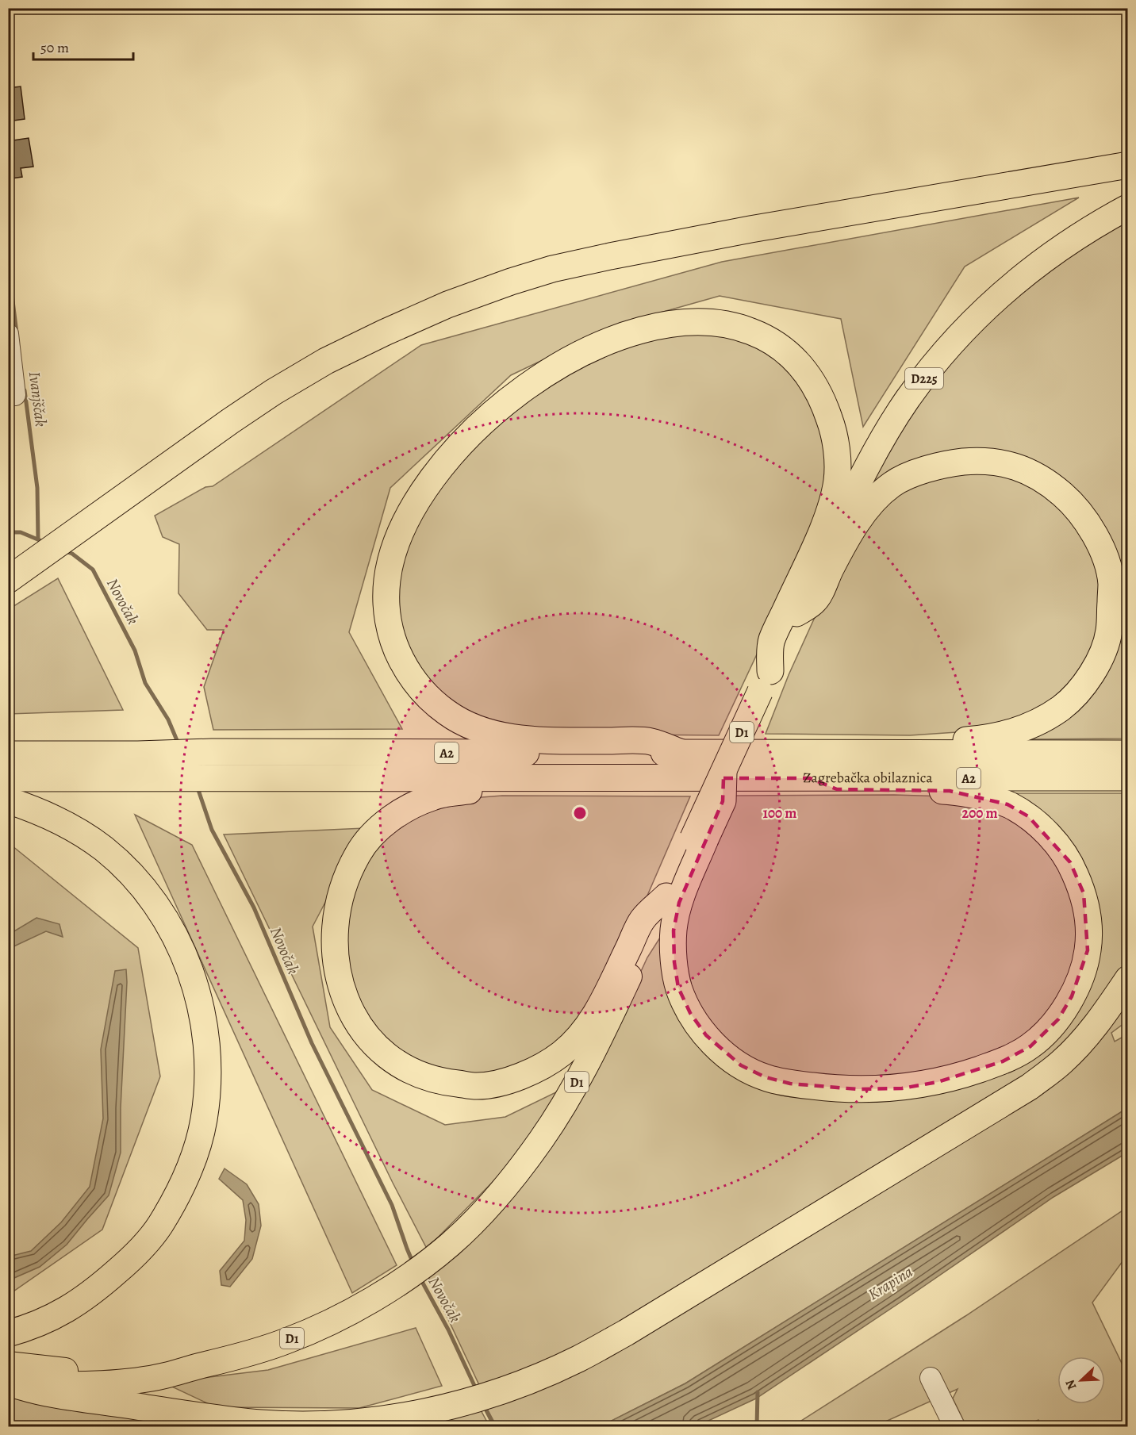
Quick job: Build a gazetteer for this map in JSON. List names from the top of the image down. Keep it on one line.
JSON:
{"streets":{"highway":["A2","Zagrebačka obilaznica"],"main road":["D225","D1"]},"crossings":[["D225","D1"],["A2","Zagrebačka obilaznica"]],"water":["Ivanjščak","Novočak","Krapina"],"scale_bar":"50 m","north":"bottom left","rings":["100 m","200 m"]}
